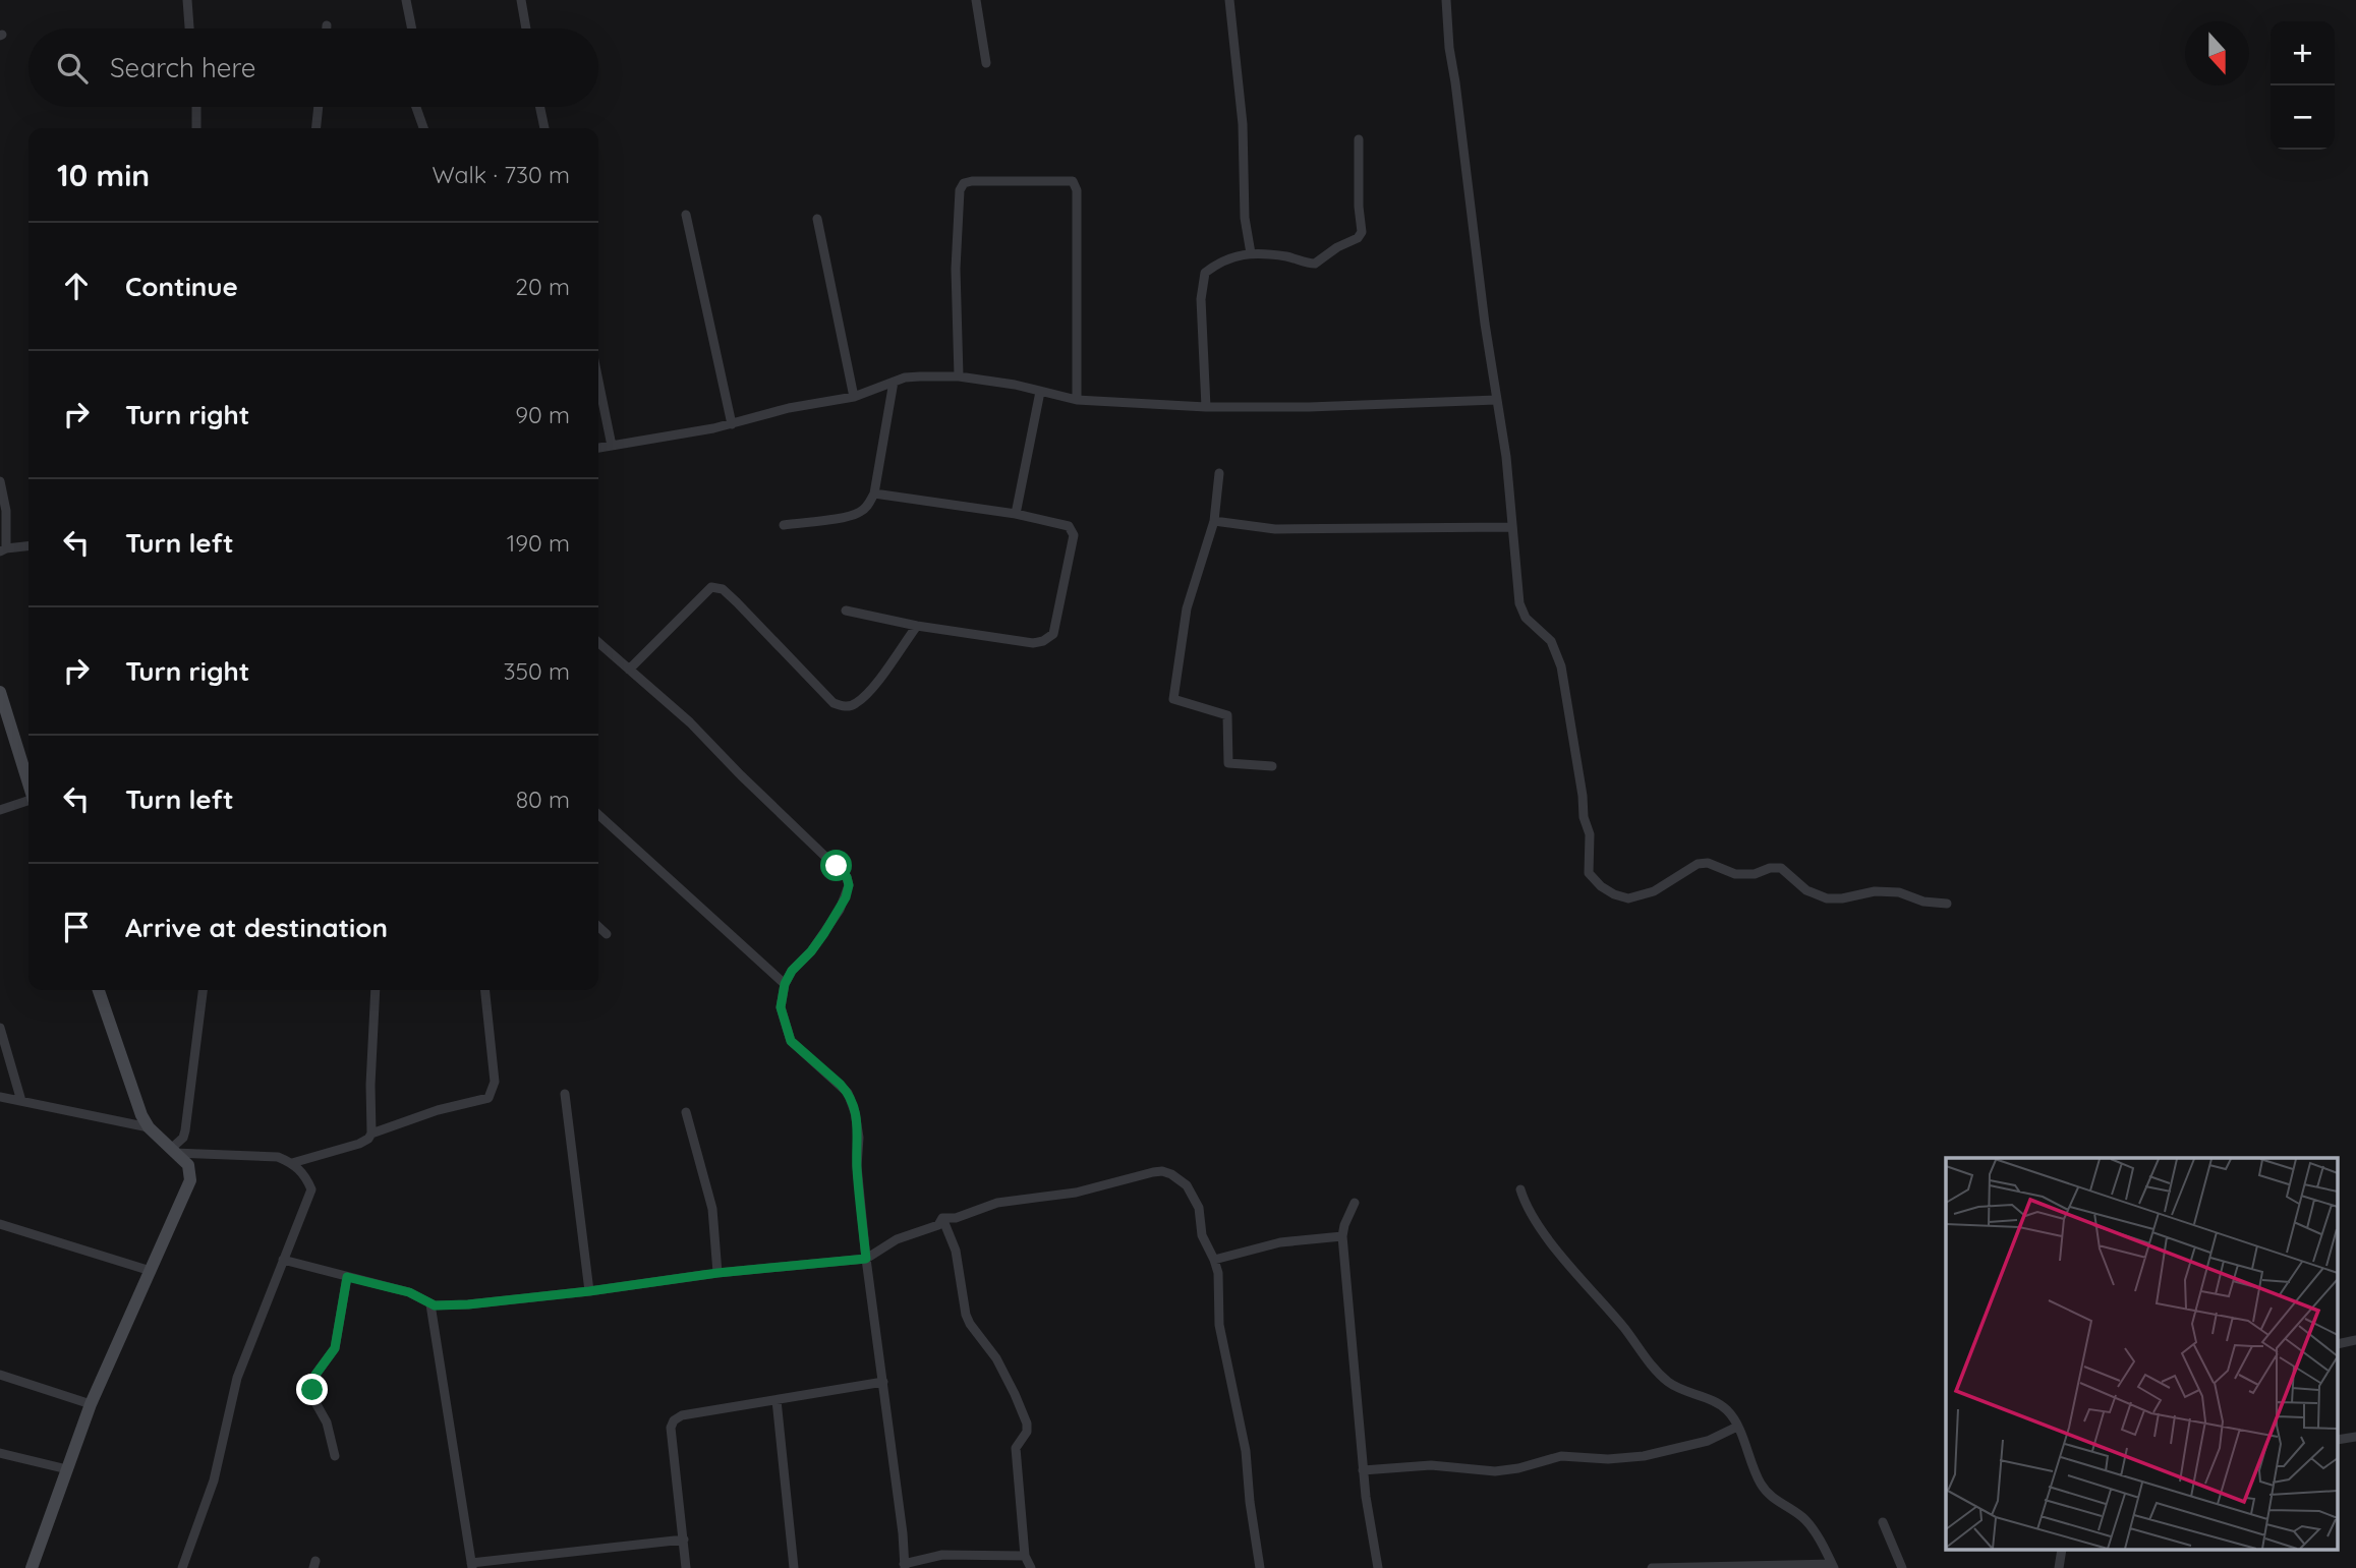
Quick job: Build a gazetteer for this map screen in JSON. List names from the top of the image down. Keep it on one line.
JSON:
{"north":"bottom","page":{"map_buttons":["+","−"],"search":"Search here","heading":["10 min","Walk · 730 m"],"list":[["Continue","20 m"],["Turn right","90 m"],["Turn left","190 m"],["Turn right","350 m"],["Turn left","80 m"],"Arrive at destination"]}}
